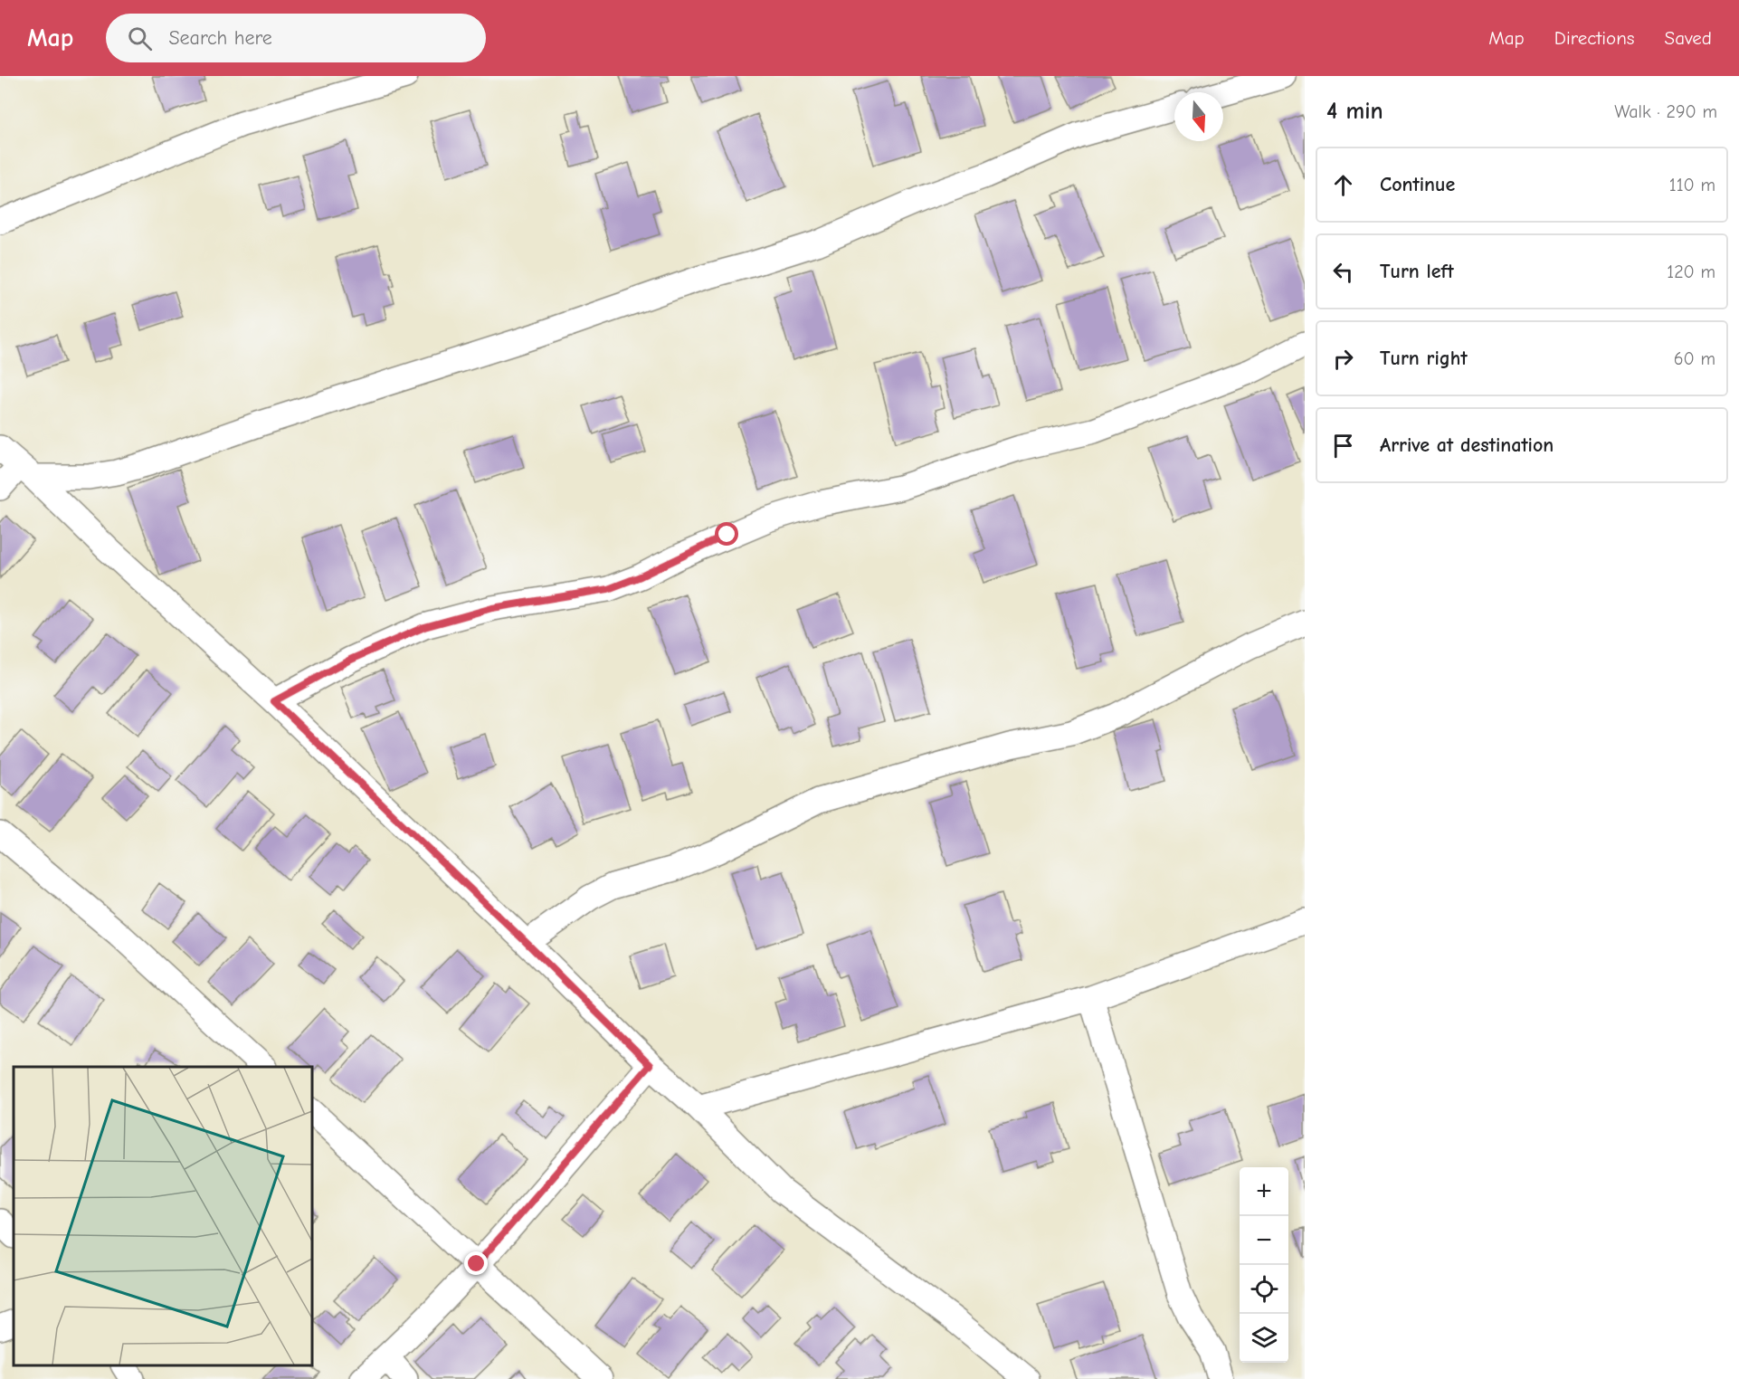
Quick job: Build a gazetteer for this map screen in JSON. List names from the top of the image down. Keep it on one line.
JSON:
{"north":"bottom","page":{"header":"Map","search":"Search here","nav":["Map","Directions","Saved"],"heading":["4 min","Walk · 290 m"],"list":[["Continue","110 m"],["Turn left","120 m"],["Turn right","60 m"],"Arrive at destination"],"map_buttons":["+","−"]}}
